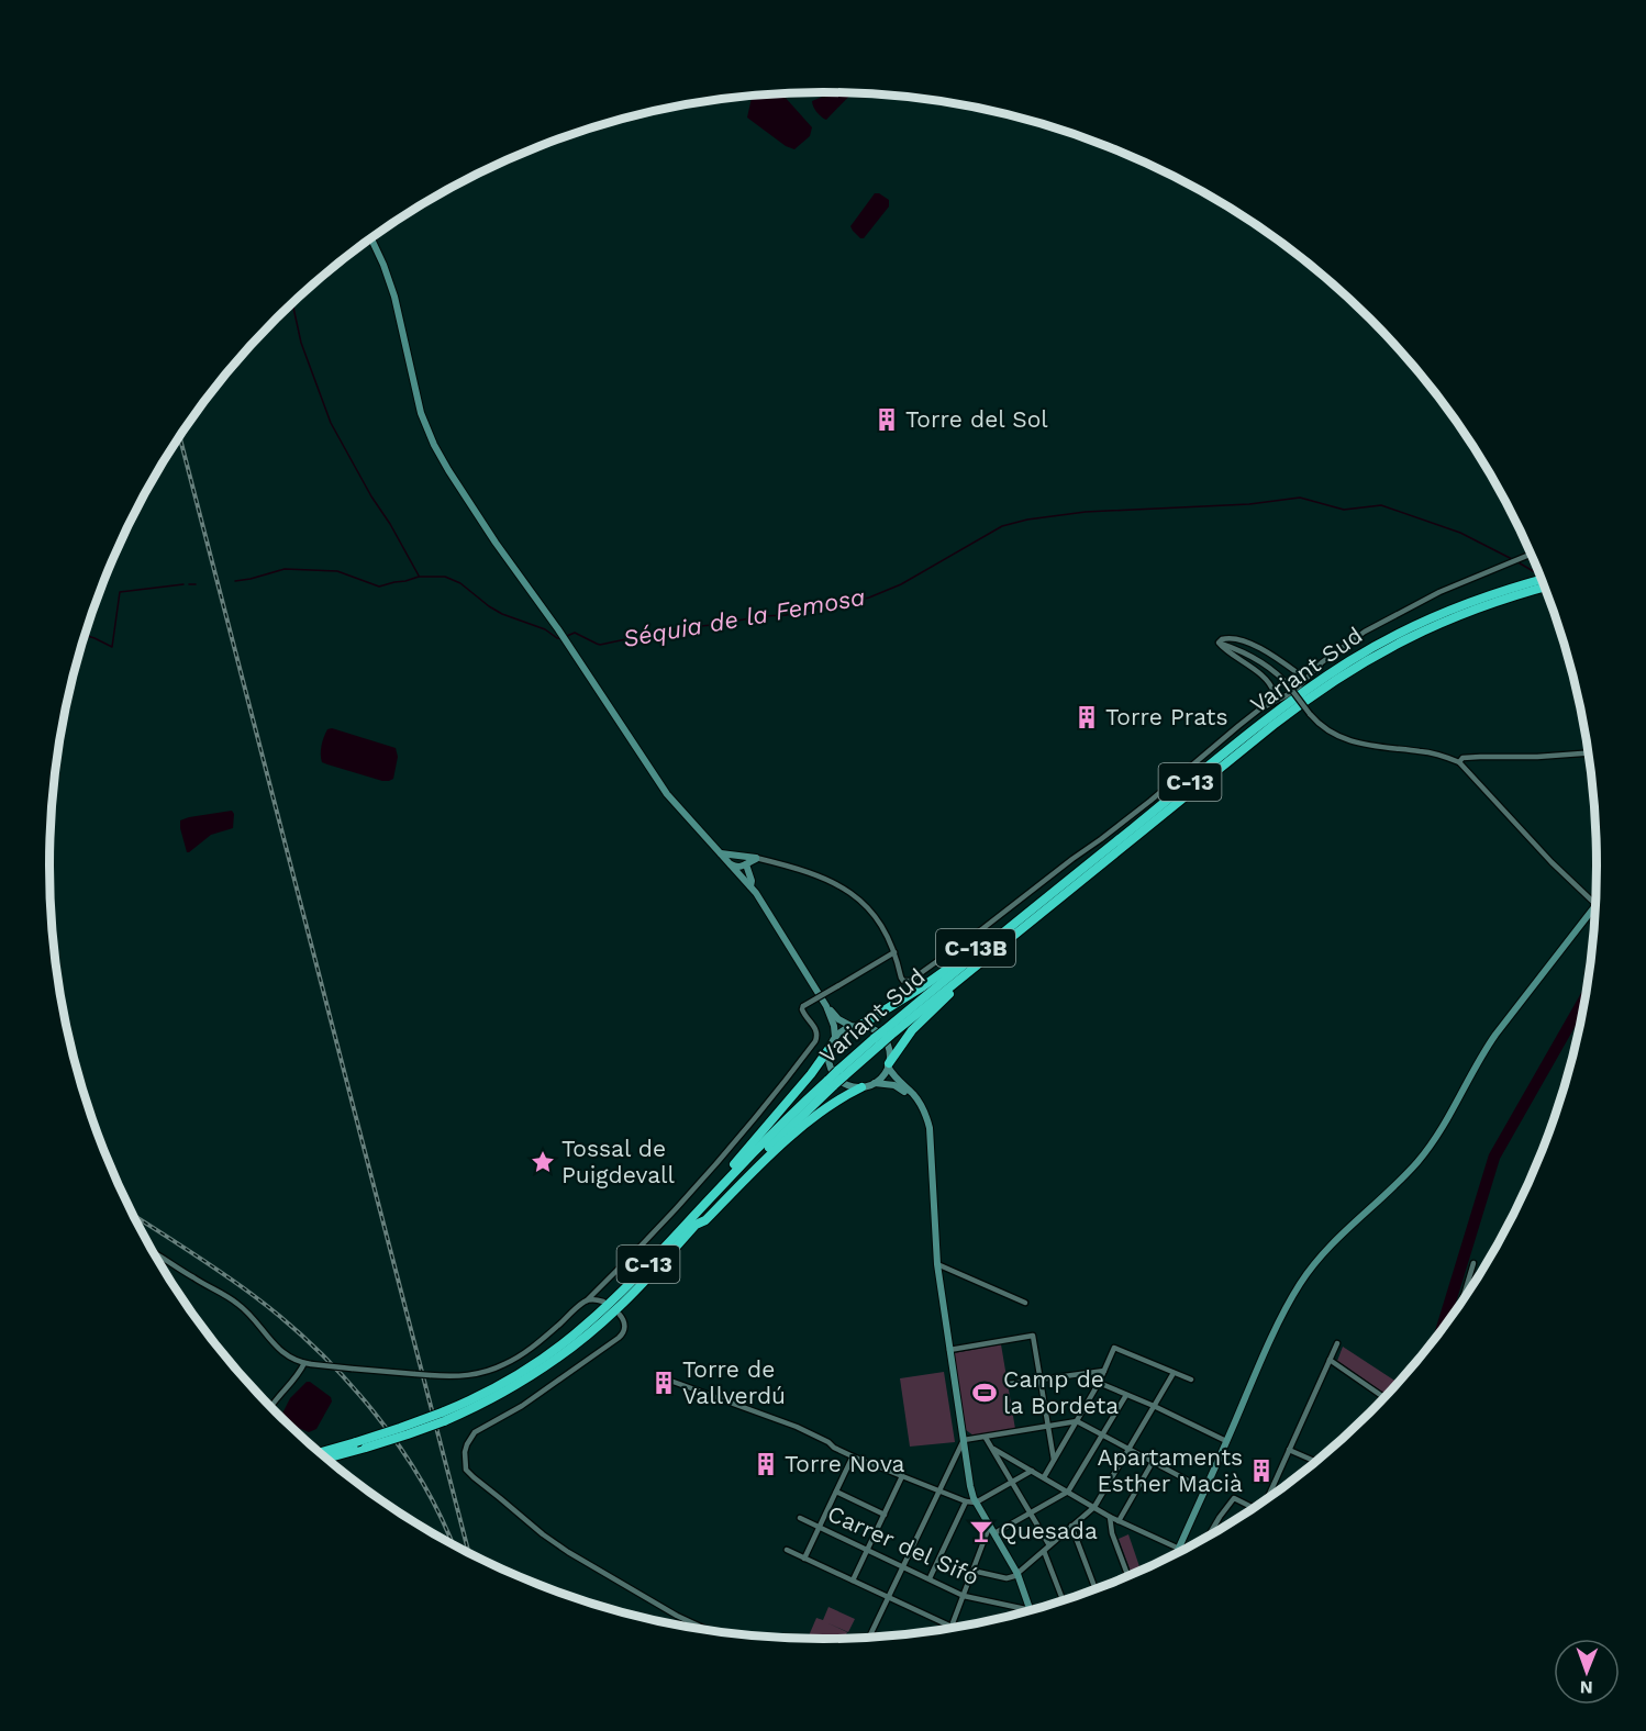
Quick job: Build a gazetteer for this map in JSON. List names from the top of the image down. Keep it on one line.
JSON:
{"streets":{"highway":["Variant Sud","C-13","C-13B"],"street":["Carrer del Sifó"]},"crossings":[["Variant Sud","C-13"],["Variant Sud","C-13B"],["C-13","C-13B"]],"water":["Séquia de la Femosa"],"places":{"building":["Torre del Sol","Torre Prats","Torre de Vallverdú","Torre Nova","Apartaments Esther Macià"],"place":["Tossal de Puigdevall"],"sports":["Camp de la Bordeta"],"bar":["Quesada"]},"north":"bottom"}
